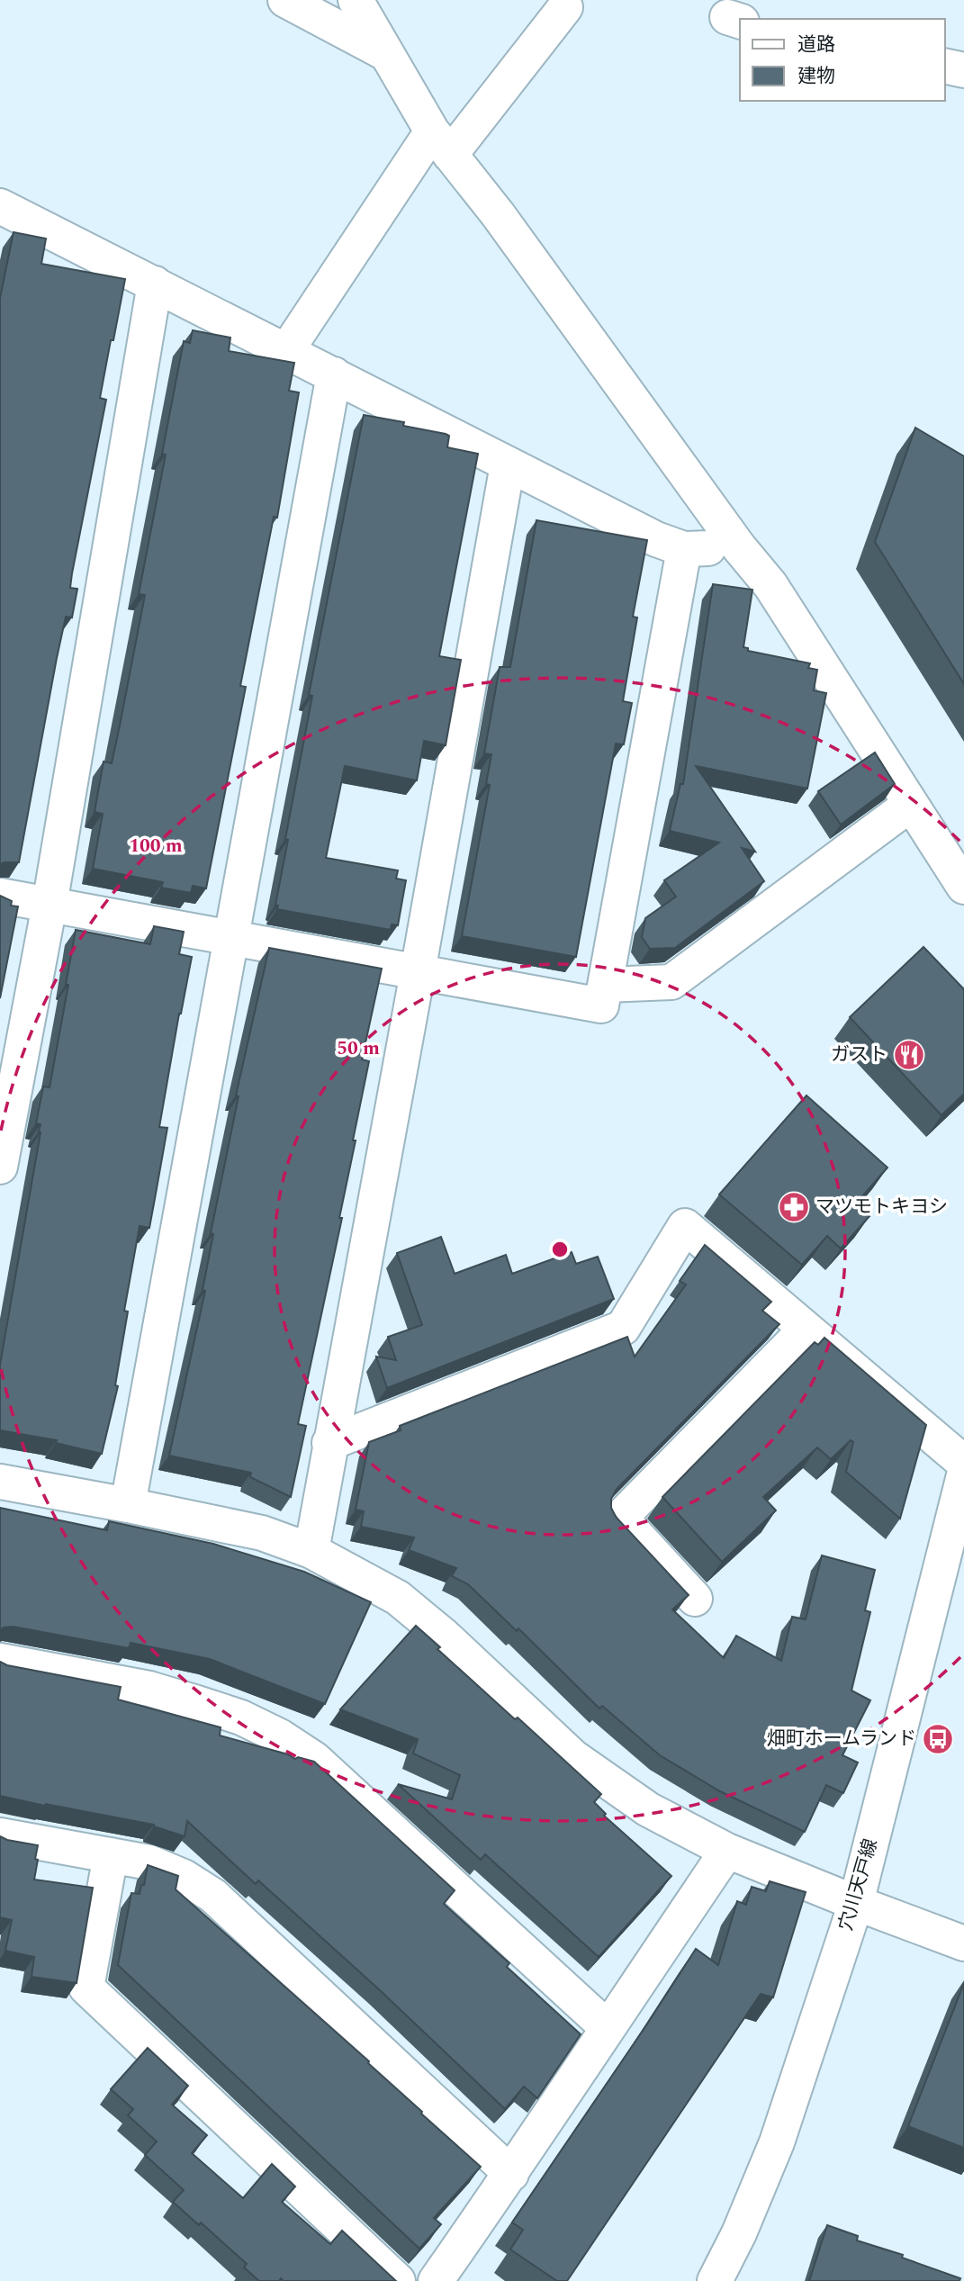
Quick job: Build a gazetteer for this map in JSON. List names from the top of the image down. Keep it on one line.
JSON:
{"streets":{"street":["穴川天戸線"]},"places":{"restaurant":["ガスト"],"pharmacy":["マツモトキヨシ"],"bus stop":["畑町ホームランド"]},"legend":["道路","建物"],"rings":["100 m","50 m"]}
